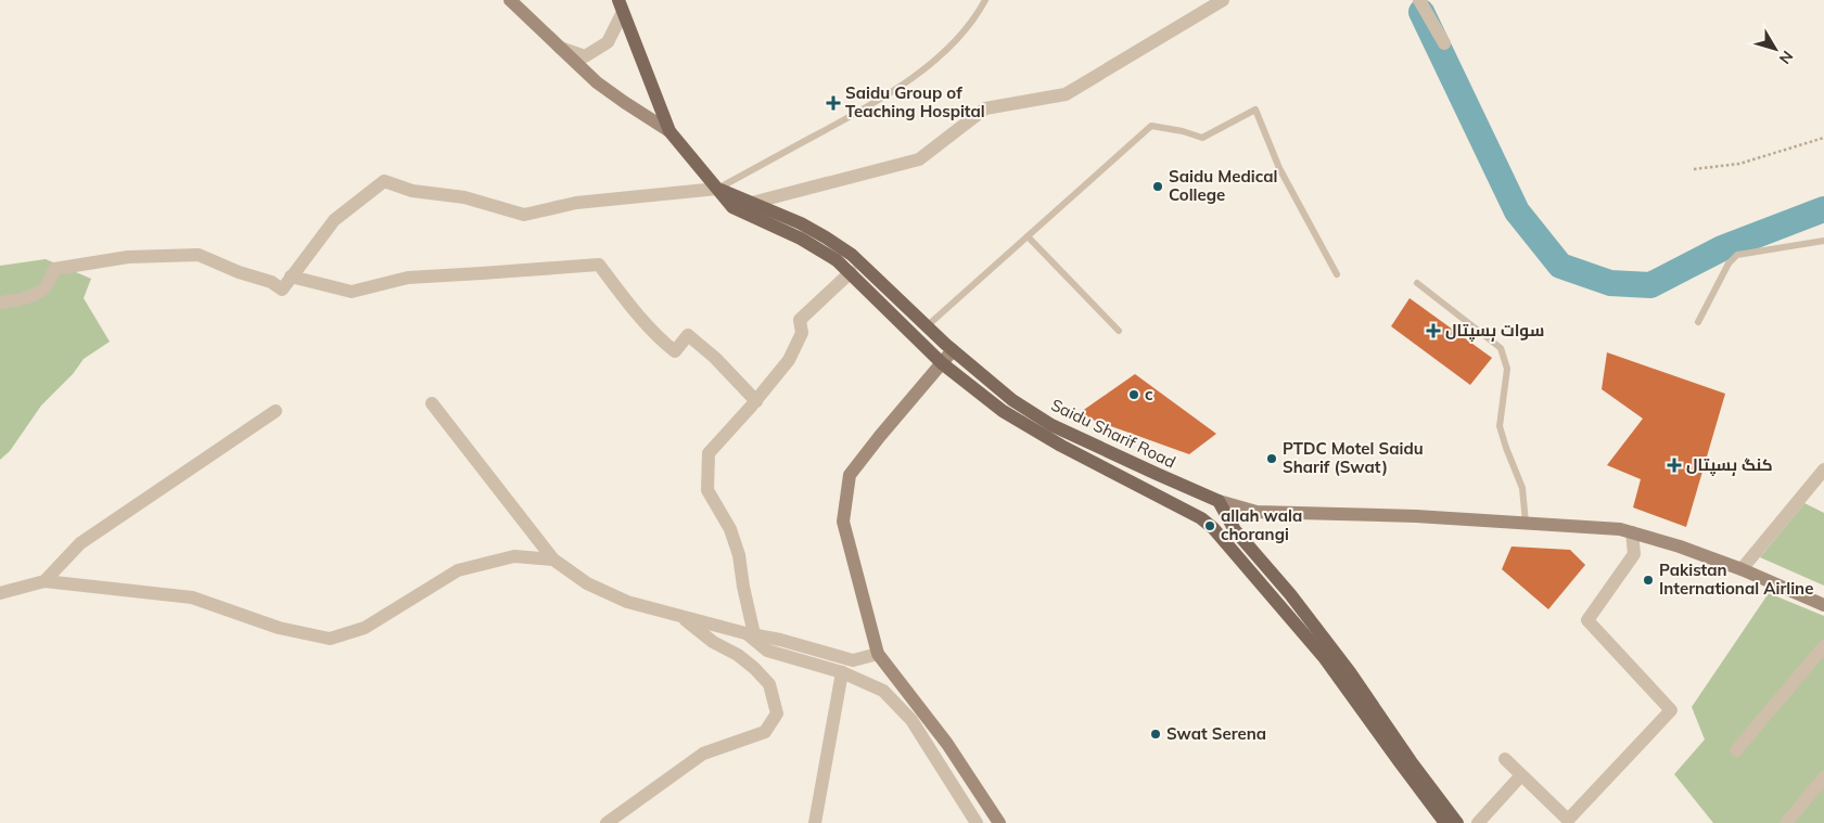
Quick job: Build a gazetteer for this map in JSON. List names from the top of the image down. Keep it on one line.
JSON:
{"streets":{"main road":["Saidu Sharif Road"]},"places":{"health":["Saidu Group of Teaching Hospital","سوات ہسپتال","کنگ ہسپتال"],"other":["Saidu Medical College","c","PTDC Motel Saidu Sharif (Swat)","allah wala chorangi","Pakistan International Airline","Swat Serena"]},"north":"bottom right"}
